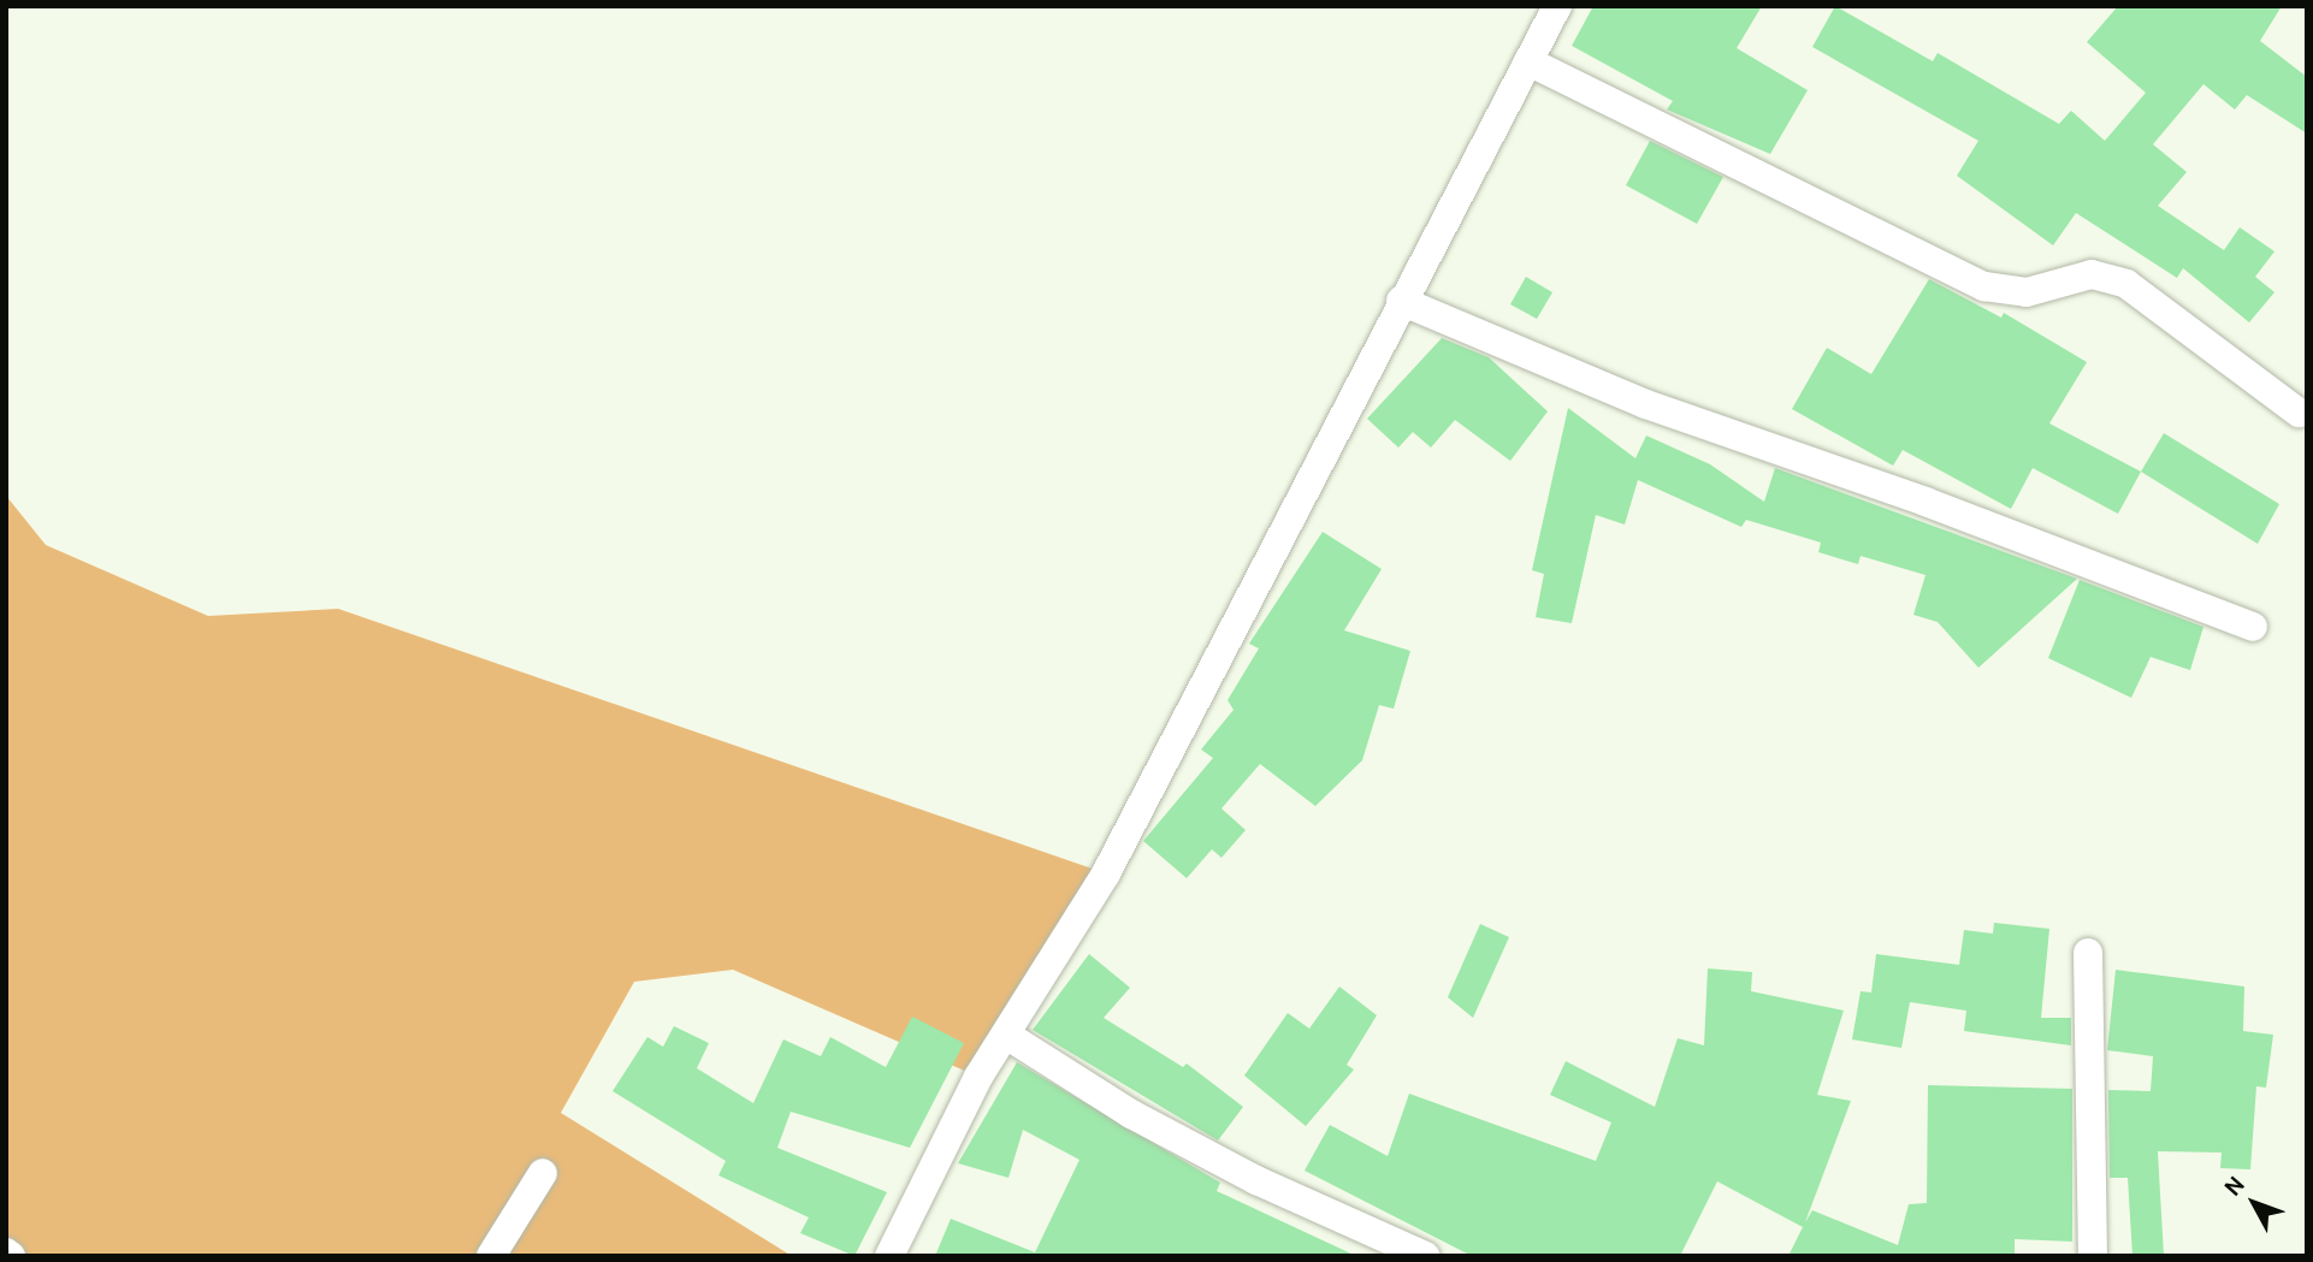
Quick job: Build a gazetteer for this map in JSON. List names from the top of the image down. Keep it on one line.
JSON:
{"north":"top left"}
